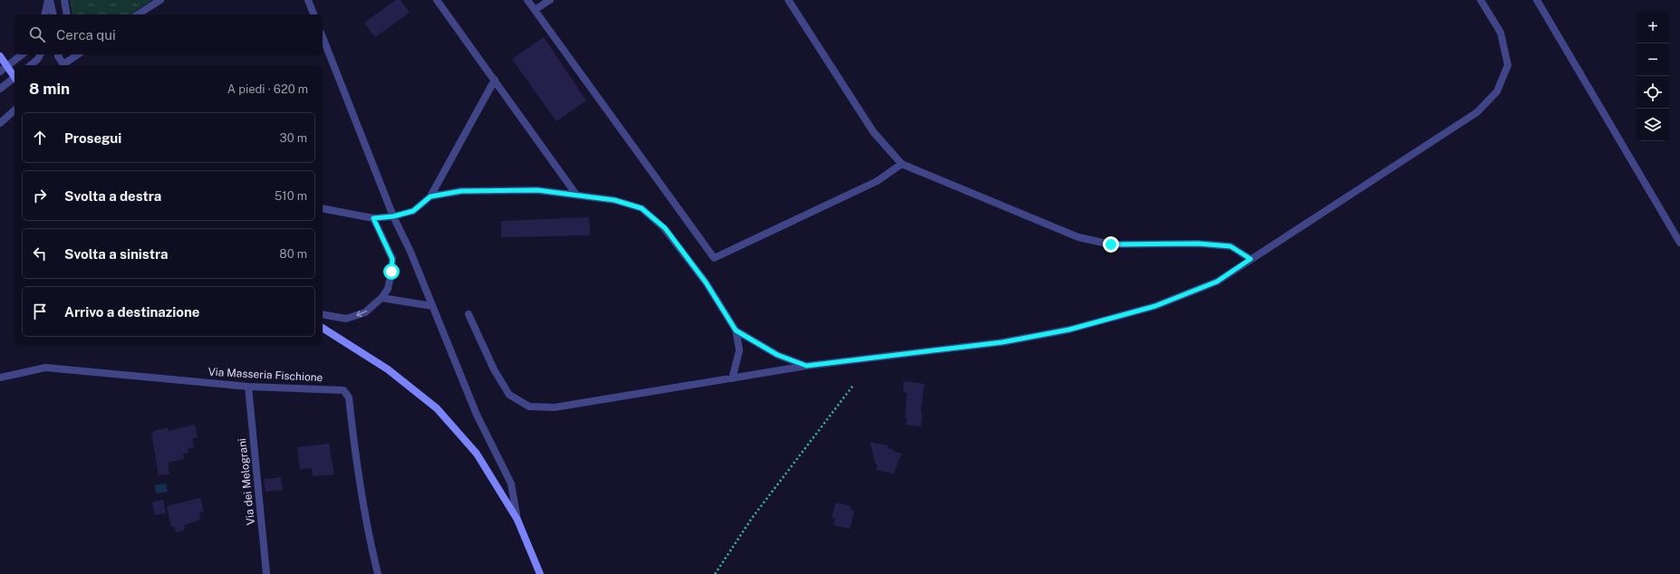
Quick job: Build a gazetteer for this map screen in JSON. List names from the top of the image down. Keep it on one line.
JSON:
{"streets":{"street":["Via Masseria Fischione","Via dei Melograni"]},"crossings":[["Via Masseria Fischione","Via dei Melograni"]],"page":{"map_buttons":["+","−"],"search":"Cerca qui","heading":["8 min","A piedi · 620 m"],"list":[["Prosegui","30 m"],["Svolta a destra","510 m"],["Svolta a sinistra","80 m"],"Arrivo a destinazione"]}}
